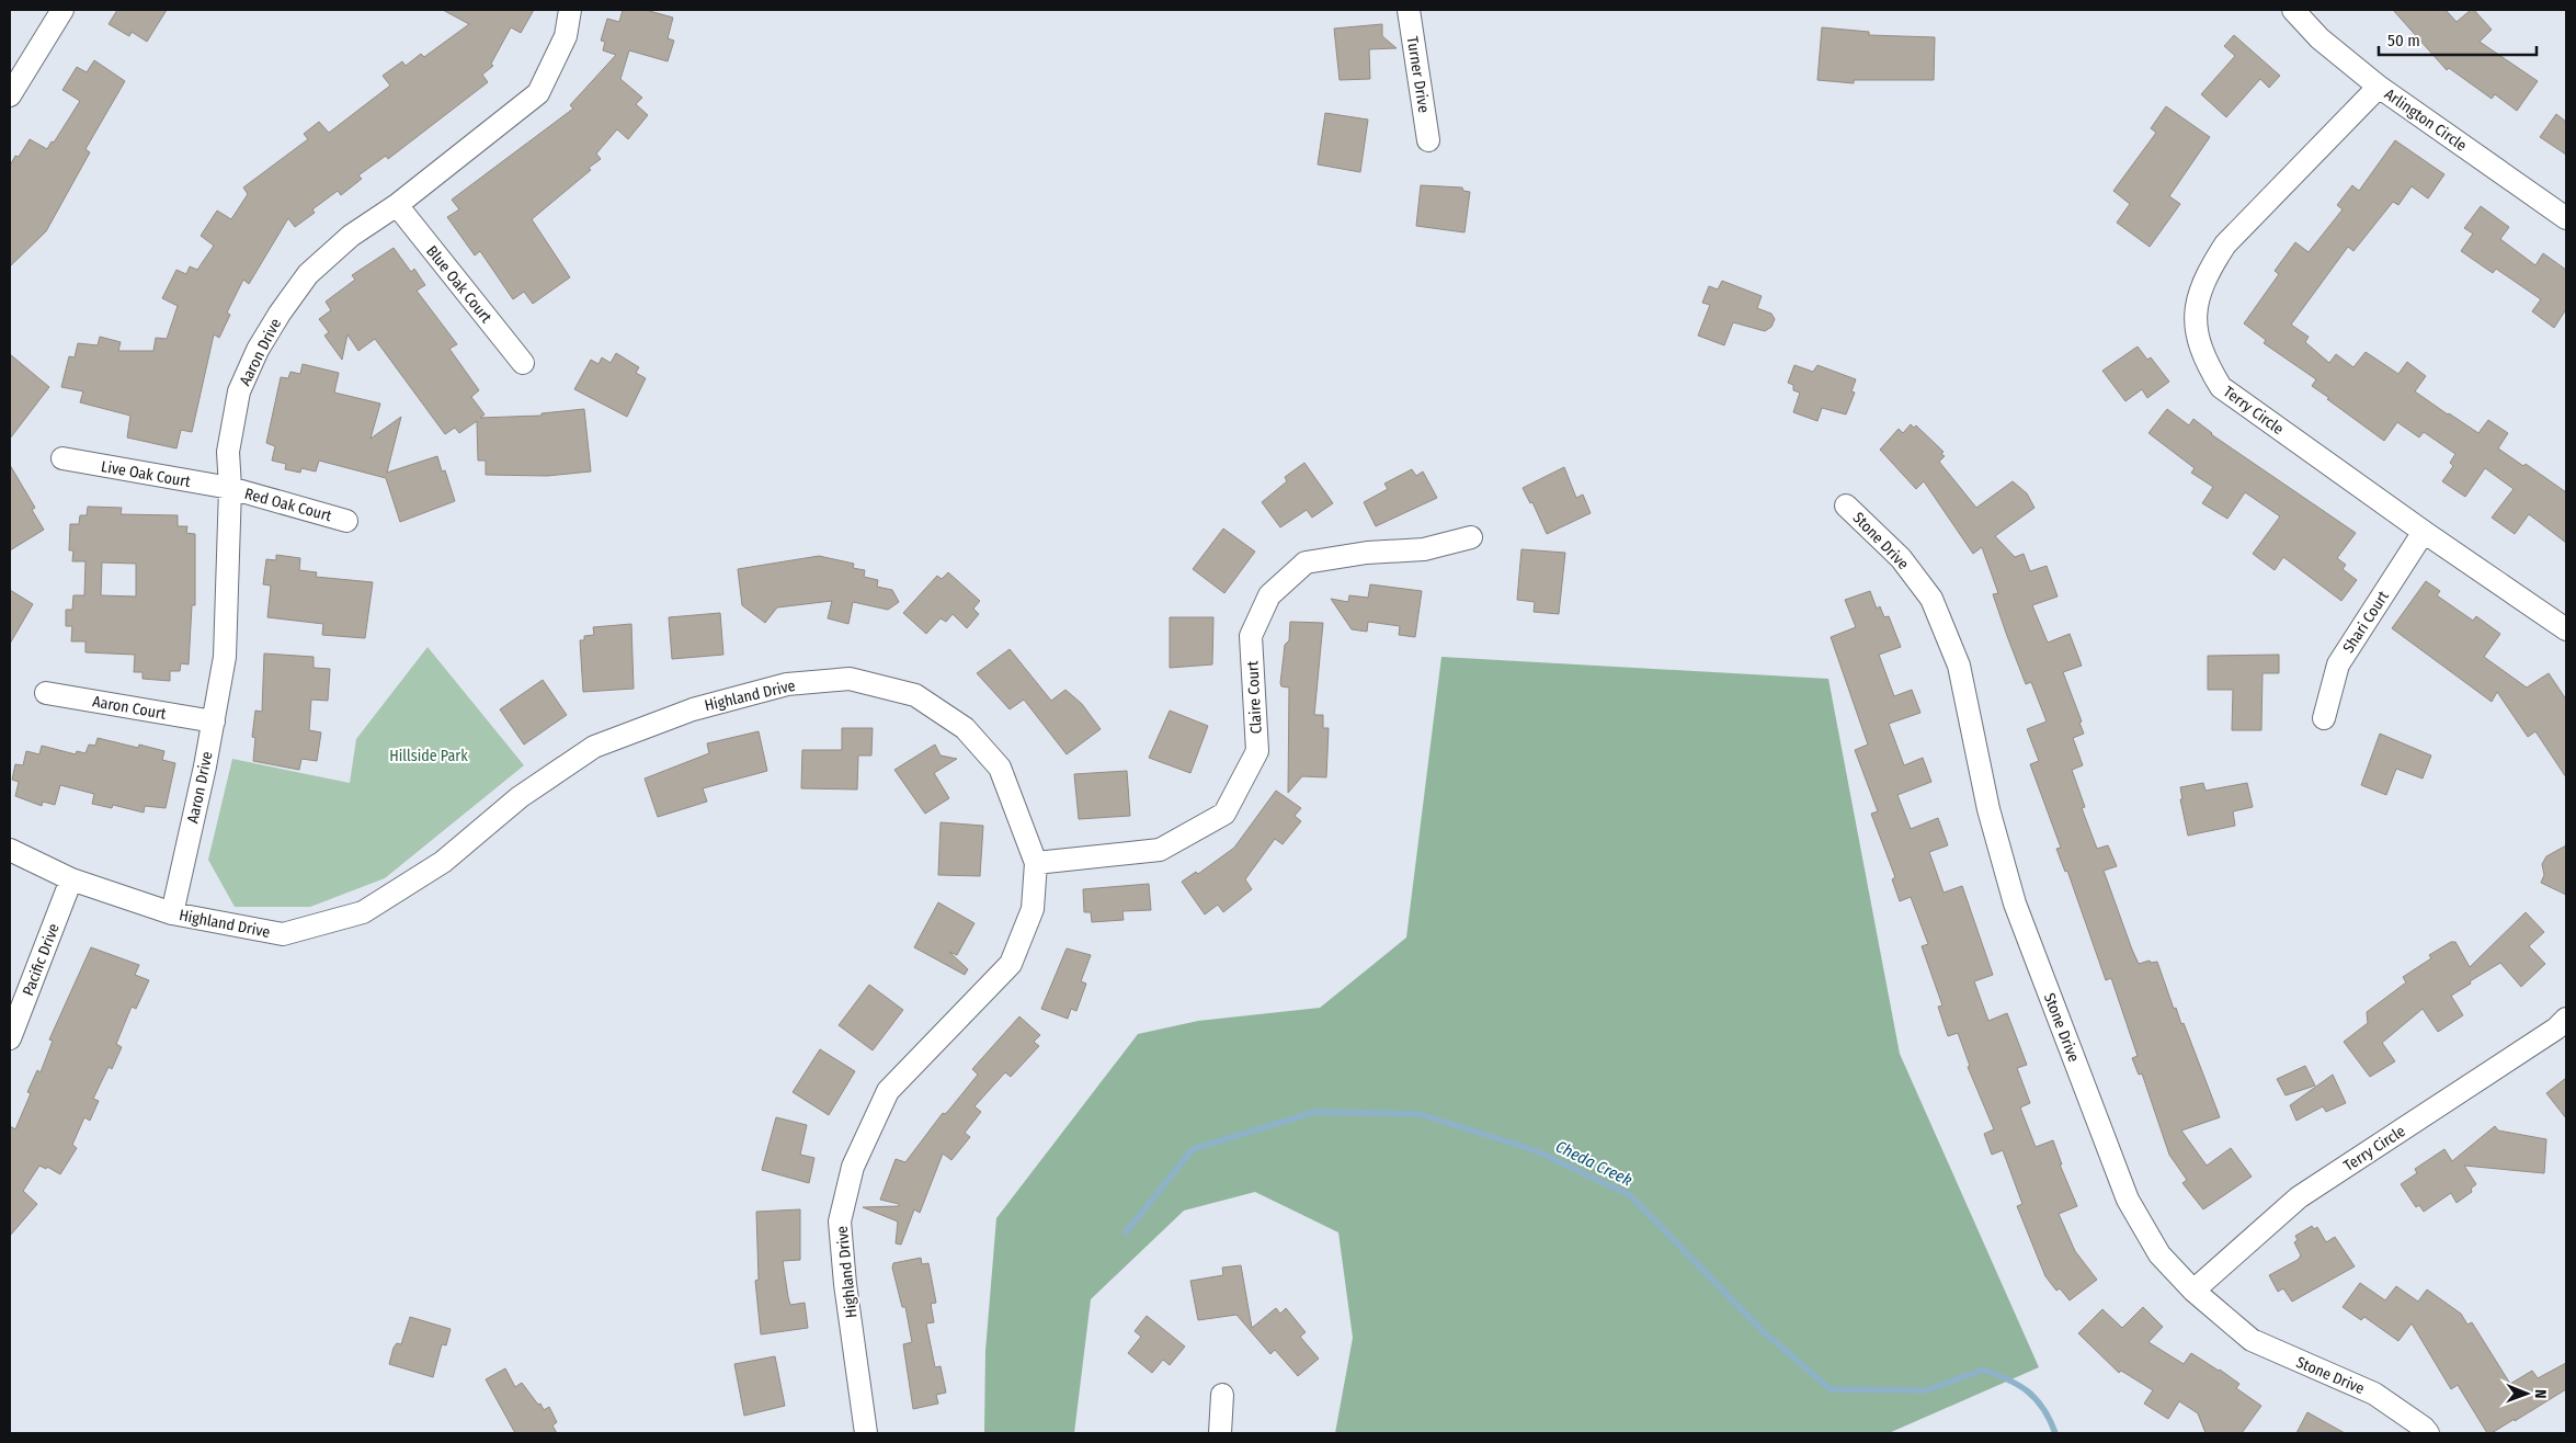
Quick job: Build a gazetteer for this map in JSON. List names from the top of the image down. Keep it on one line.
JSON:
{"streets":{"street":["Turner Drive","Arlington Circle","Blue Oak Court","Aaron Drive","Terry Circle","Live Oak Court","Red Oak Court","Stone Drive","Shari Court","Highland Drive","Claire Court","Aaron Court","Pacific Drive"]},"crossings":[["Arlington Circle","Terry Circle"],["Blue Oak Court","Aaron Drive"],["Aaron Drive","Live Oak Court"],["Aaron Drive","Red Oak Court"],["Aaron Drive","Highland Drive"],["Aaron Drive","Aaron Court"],["Terry Circle","Stone Drive"],["Terry Circle","Shari Court"],["Live Oak Court","Red Oak Court"],["Highland Drive","Claire Court"],["Highland Drive","Pacific Drive"]],"water":["Cheda Creek"],"parks":["Hillside Park"],"scale_bar":"50 m","north":"right"}
